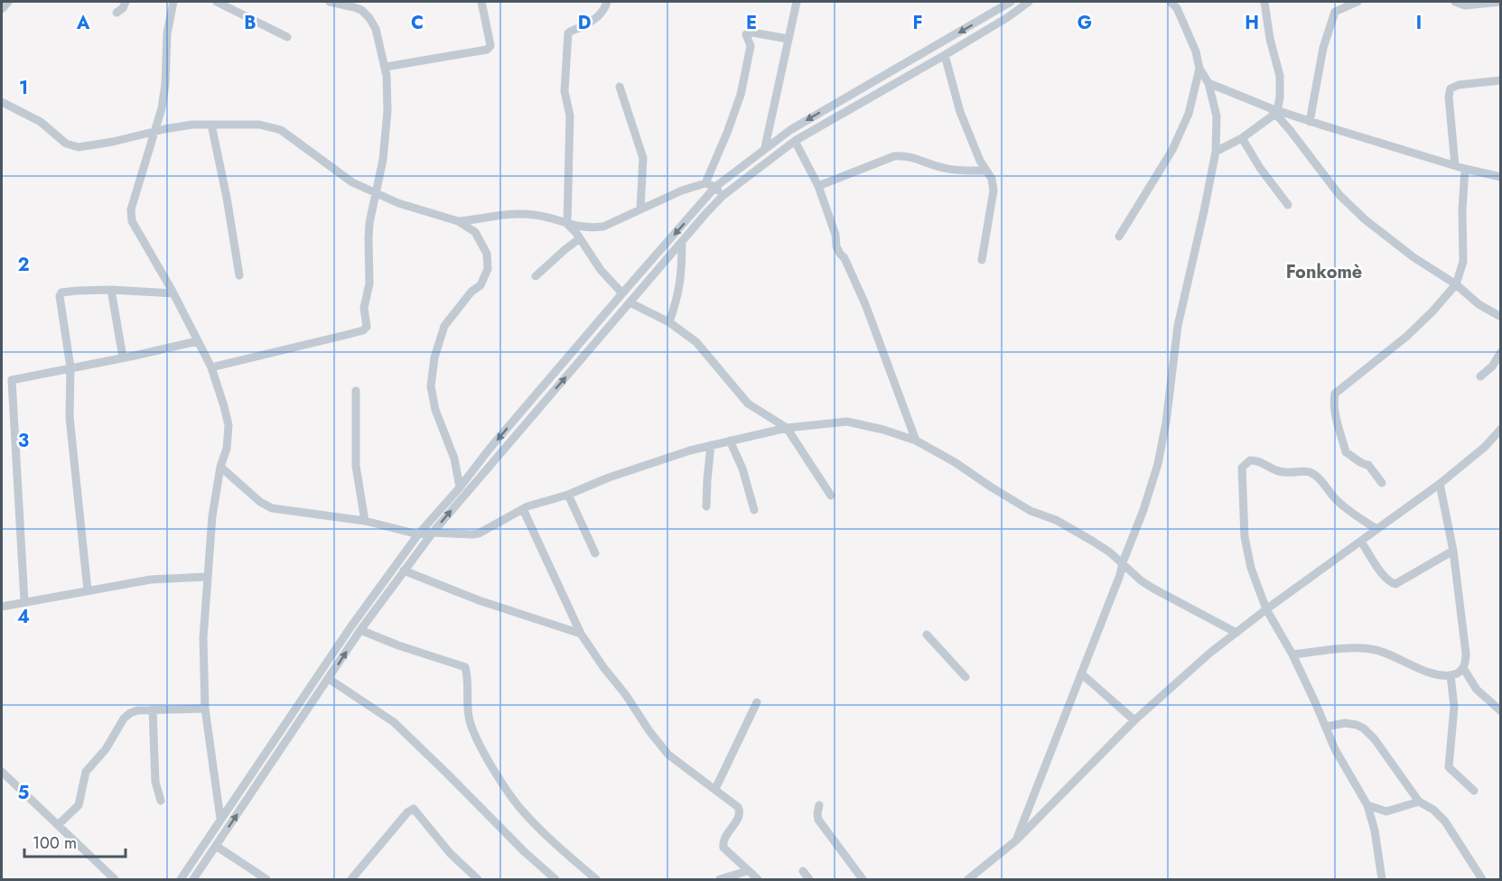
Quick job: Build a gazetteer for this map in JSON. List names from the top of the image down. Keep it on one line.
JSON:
{"districts":["Fonkomè"],"scale_bar":"100 m","grid":{"columns":["A","B","C","D","E","F","G","H","I"],"rows":["1","2","3","4","5"]}}
